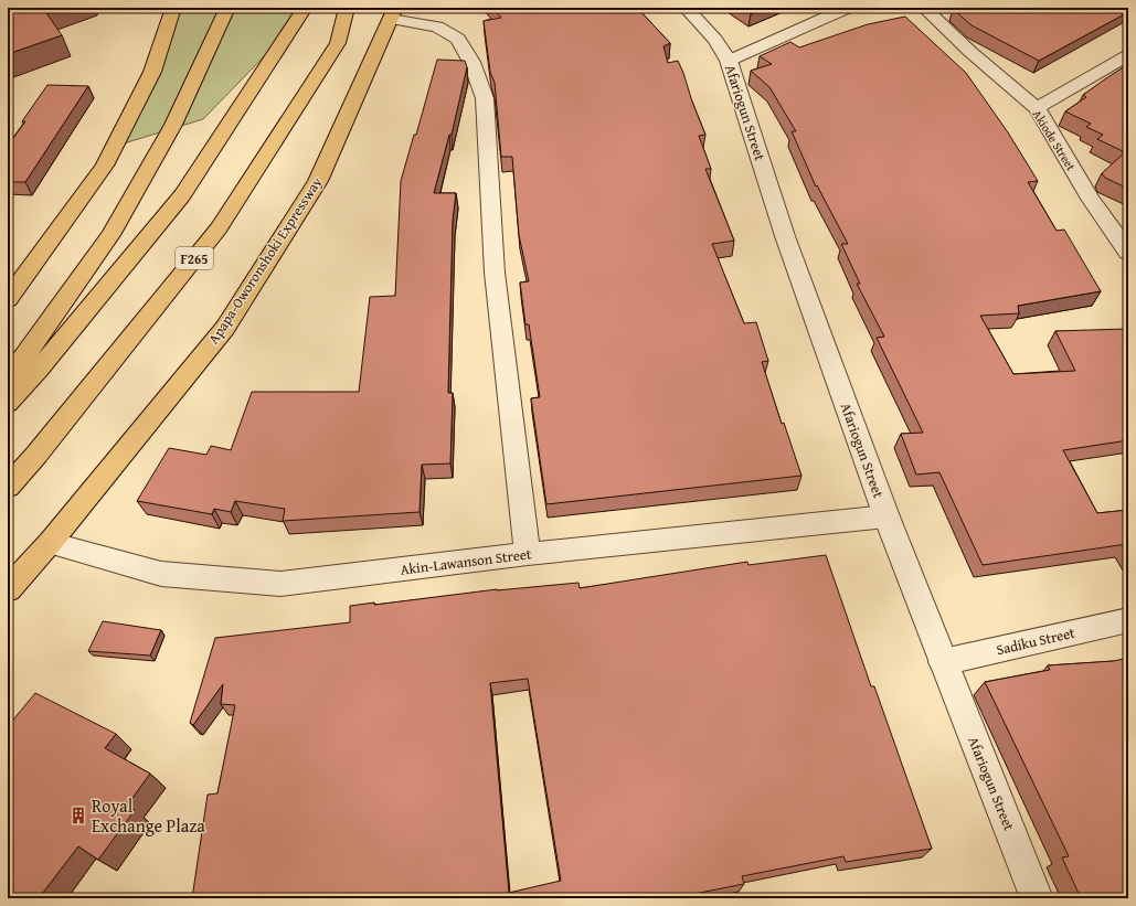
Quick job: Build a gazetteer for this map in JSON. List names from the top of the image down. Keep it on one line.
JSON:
{"streets":{"main road":["F265","Apapa-Oworonshoki Expressway"],"street":["Afariogun Street","Akiode Street","Akin-Lawanson Street","Sadiku Street"]},"crossings":[["Afariogun Street","Akin-Lawanson Street"],["Afariogun Street","Sadiku Street"],["Apapa-Oworonshoki Expressway","Akin-Lawanson Street"]],"places":{"building":["Royal Exchange Plaza"]}}
